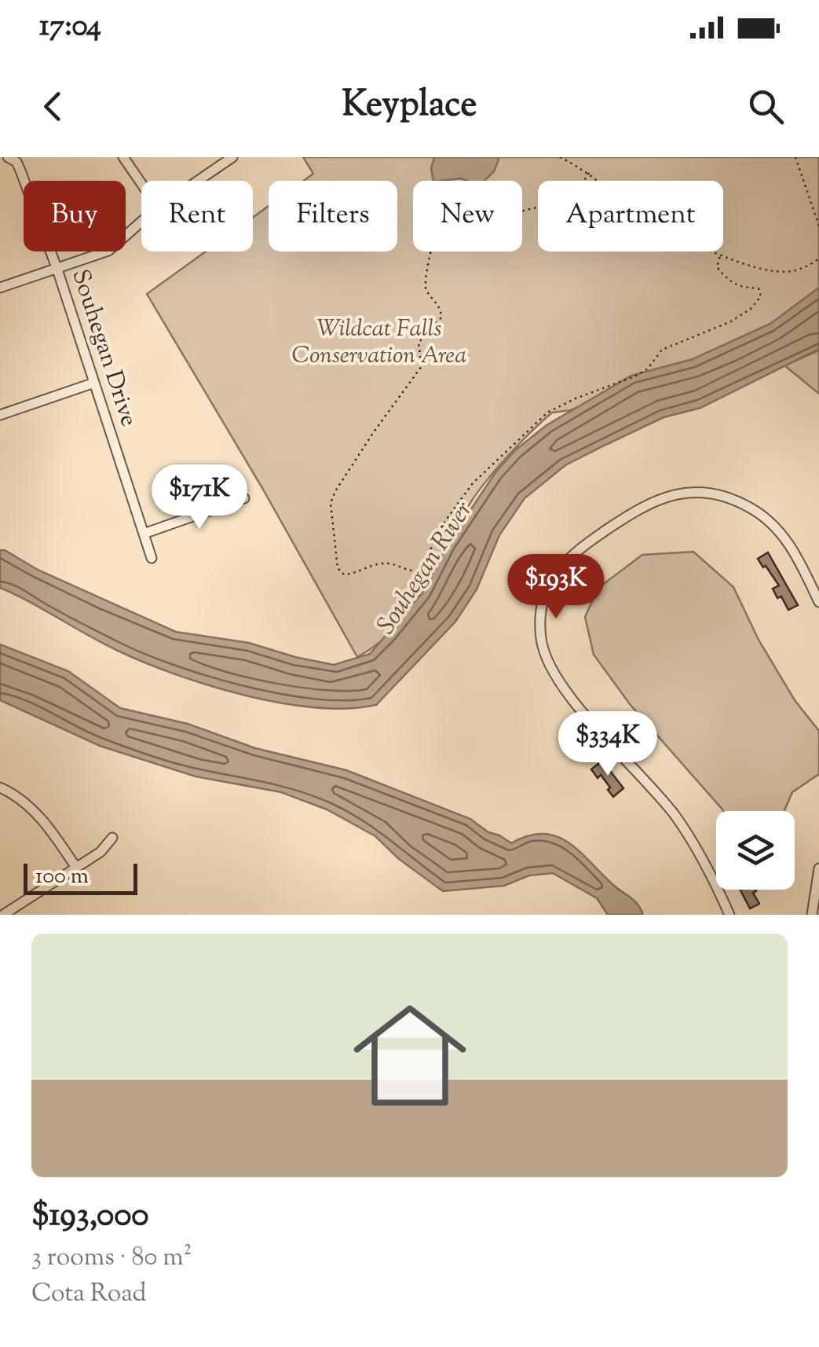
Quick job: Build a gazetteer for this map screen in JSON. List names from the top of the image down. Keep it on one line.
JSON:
{"streets":{"street":["Souhegan Drive"]},"water":["Souhegan River"],"parks":["Wildcat Falls Conservation Area"],"scale_bar":"100 m","page":{"status":"17:04","header":"Keyplace","chip":["Buy","Rent","Filters","New","Apartment"],"price":["$171K","$193K","$334K"],"scale":"100 m","list":[{"name":"$193,000","note":"3 rooms · 80 m² · Cota Road"}]}}
